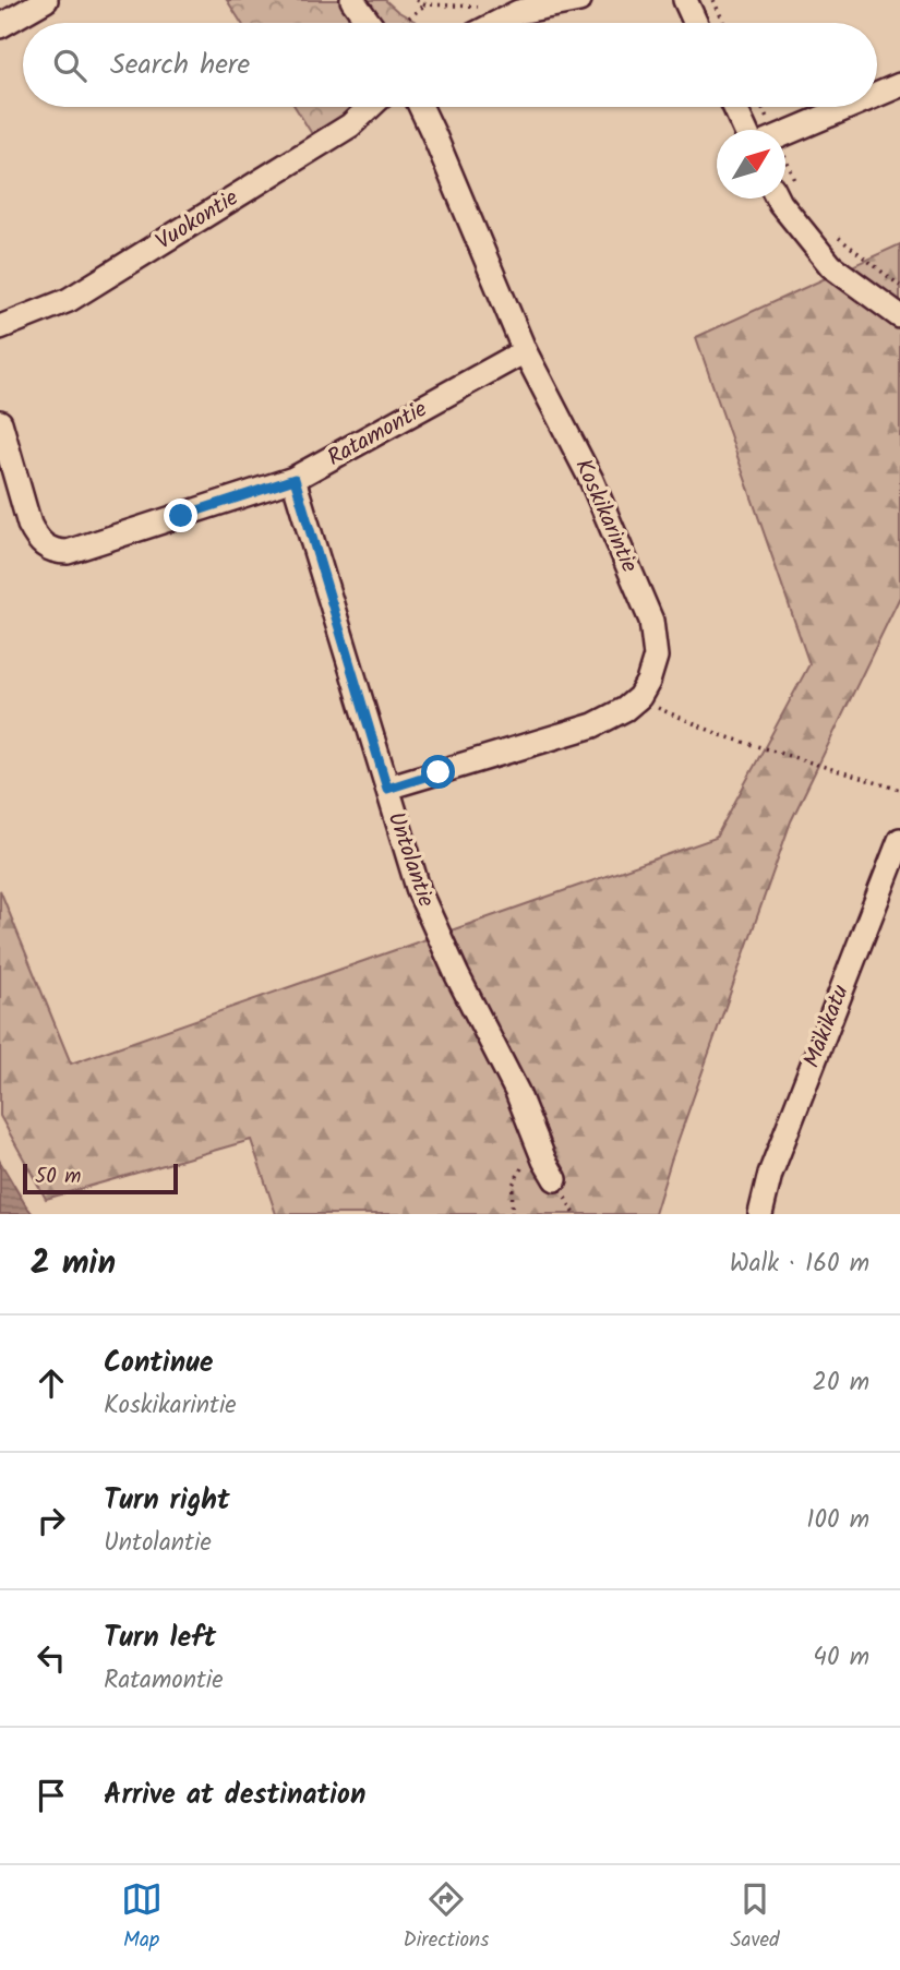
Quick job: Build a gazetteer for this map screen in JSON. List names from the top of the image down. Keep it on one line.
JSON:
{"streets":{"street":["Vuokontie","Ratamontie","Koskikarintie","Untolantie","Mäkikatu"]},"crossings":[["Ratamontie","Koskikarintie"],["Ratamontie","Untolantie"]],"scale_bar":"50 m","north":"top right","page":{"search":"Search here","scale":"50 m","heading":["2 min","Walk · 160 m"],"list":[["Continue","Koskikarintie","20 m"],["Turn right","Untolantie","100 m"],["Turn left","Ratamontie","40 m"],"Arrive at destination"],"nav":["Map","Directions","Saved"]}}
